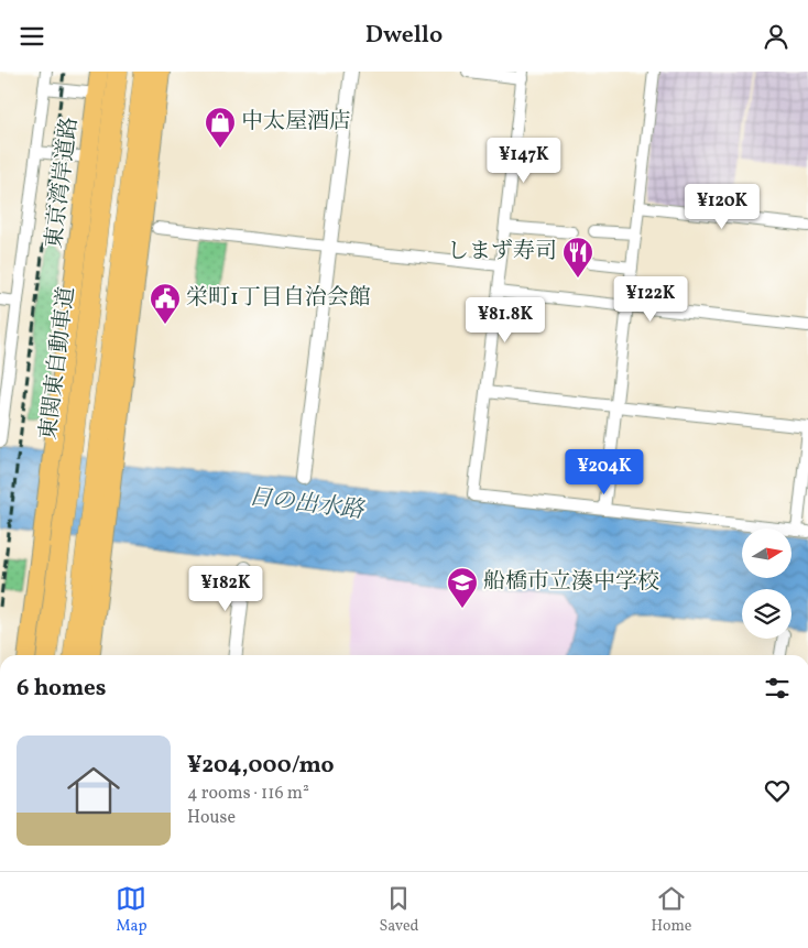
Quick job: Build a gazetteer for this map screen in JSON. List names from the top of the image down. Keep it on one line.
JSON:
{"streets":{"highway":["東京湾岸道路","東関東自動車道"]},"water":["日の出水路"],"places":{"shop":["中太屋酒店"],"restaurant":["しまず寿司"],"public building":["栄町1丁目自治会館"],"school or university":["船橋市立湊中学校"]},"north":"right","page":{"header":"Dwello","price":["¥147K","¥120K","¥122K","¥81.8K","¥204K","¥182K"],"heading":"6 homes","list":[{"name":"¥204,000/mo","note":"4 rooms · 116 m² · House"}],"tabs":["Map","Saved","Home"]}}
